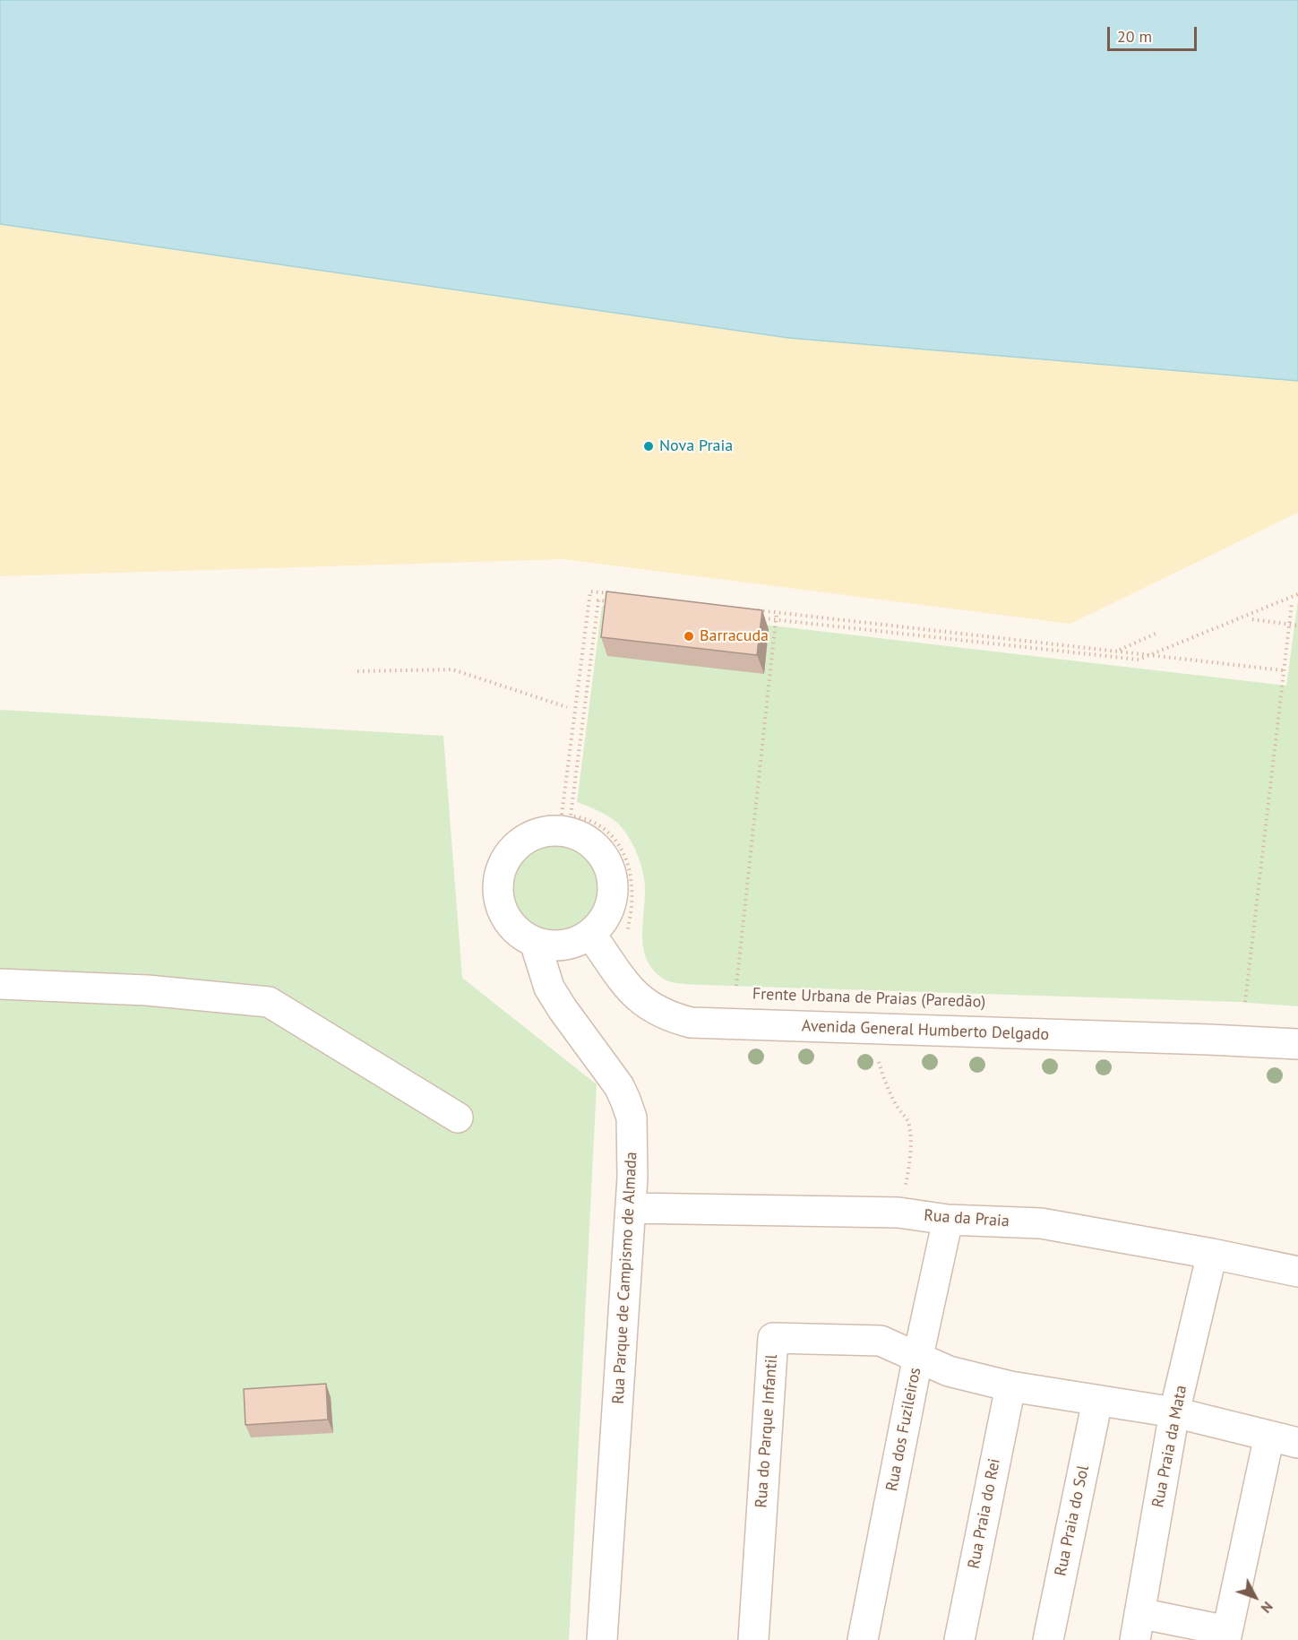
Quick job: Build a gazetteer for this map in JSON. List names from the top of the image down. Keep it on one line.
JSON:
{"streets":{"street":["Avenida General Humberto Delgado","Rua da Praia","Rua Parque de Campismo de Almada","Rua dos Fuzileiros","Rua do Parque Infantil","Rua Praia da Mata","Rua Praia do Rei","Rua Praia do Sol"]},"crossings":[["Avenida General Humberto Delgado","Rua Parque de Campismo de Almada"],["Rua da Praia","Rua Parque de Campismo de Almada"],["Rua da Praia","Rua dos Fuzileiros"],["Rua da Praia","Rua Praia da Mata"],["Rua dos Fuzileiros","Rua do Parque Infantil"]],"places":["Nova Praia","Barracuda"],"scale_bar":"20 m","north":"bottom right"}
